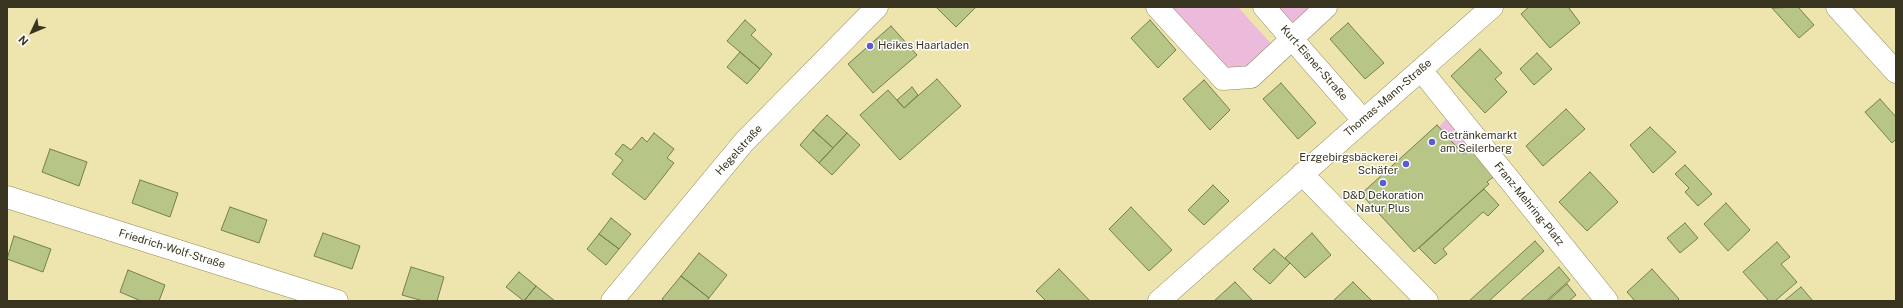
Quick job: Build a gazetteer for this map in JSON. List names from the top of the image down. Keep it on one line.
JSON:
{"streets":{"street":["Kurt-Eisner-Straße","Thomas-Mann-Straße","Hegelstraße","Franz-Mehring-Platz","Friedrich-Wolf-Straße"]},"crossings":[["Kurt-Eisner-Straße","Thomas-Mann-Straße"],["Thomas-Mann-Straße","Franz-Mehring-Platz"]],"places":["Heikes Haarladen","Getränkemarkt am Seilerberg","Erzgebirgsbäckerei Schäfer","D&D Dekoration Natur Plus"],"north":"bottom left"}
